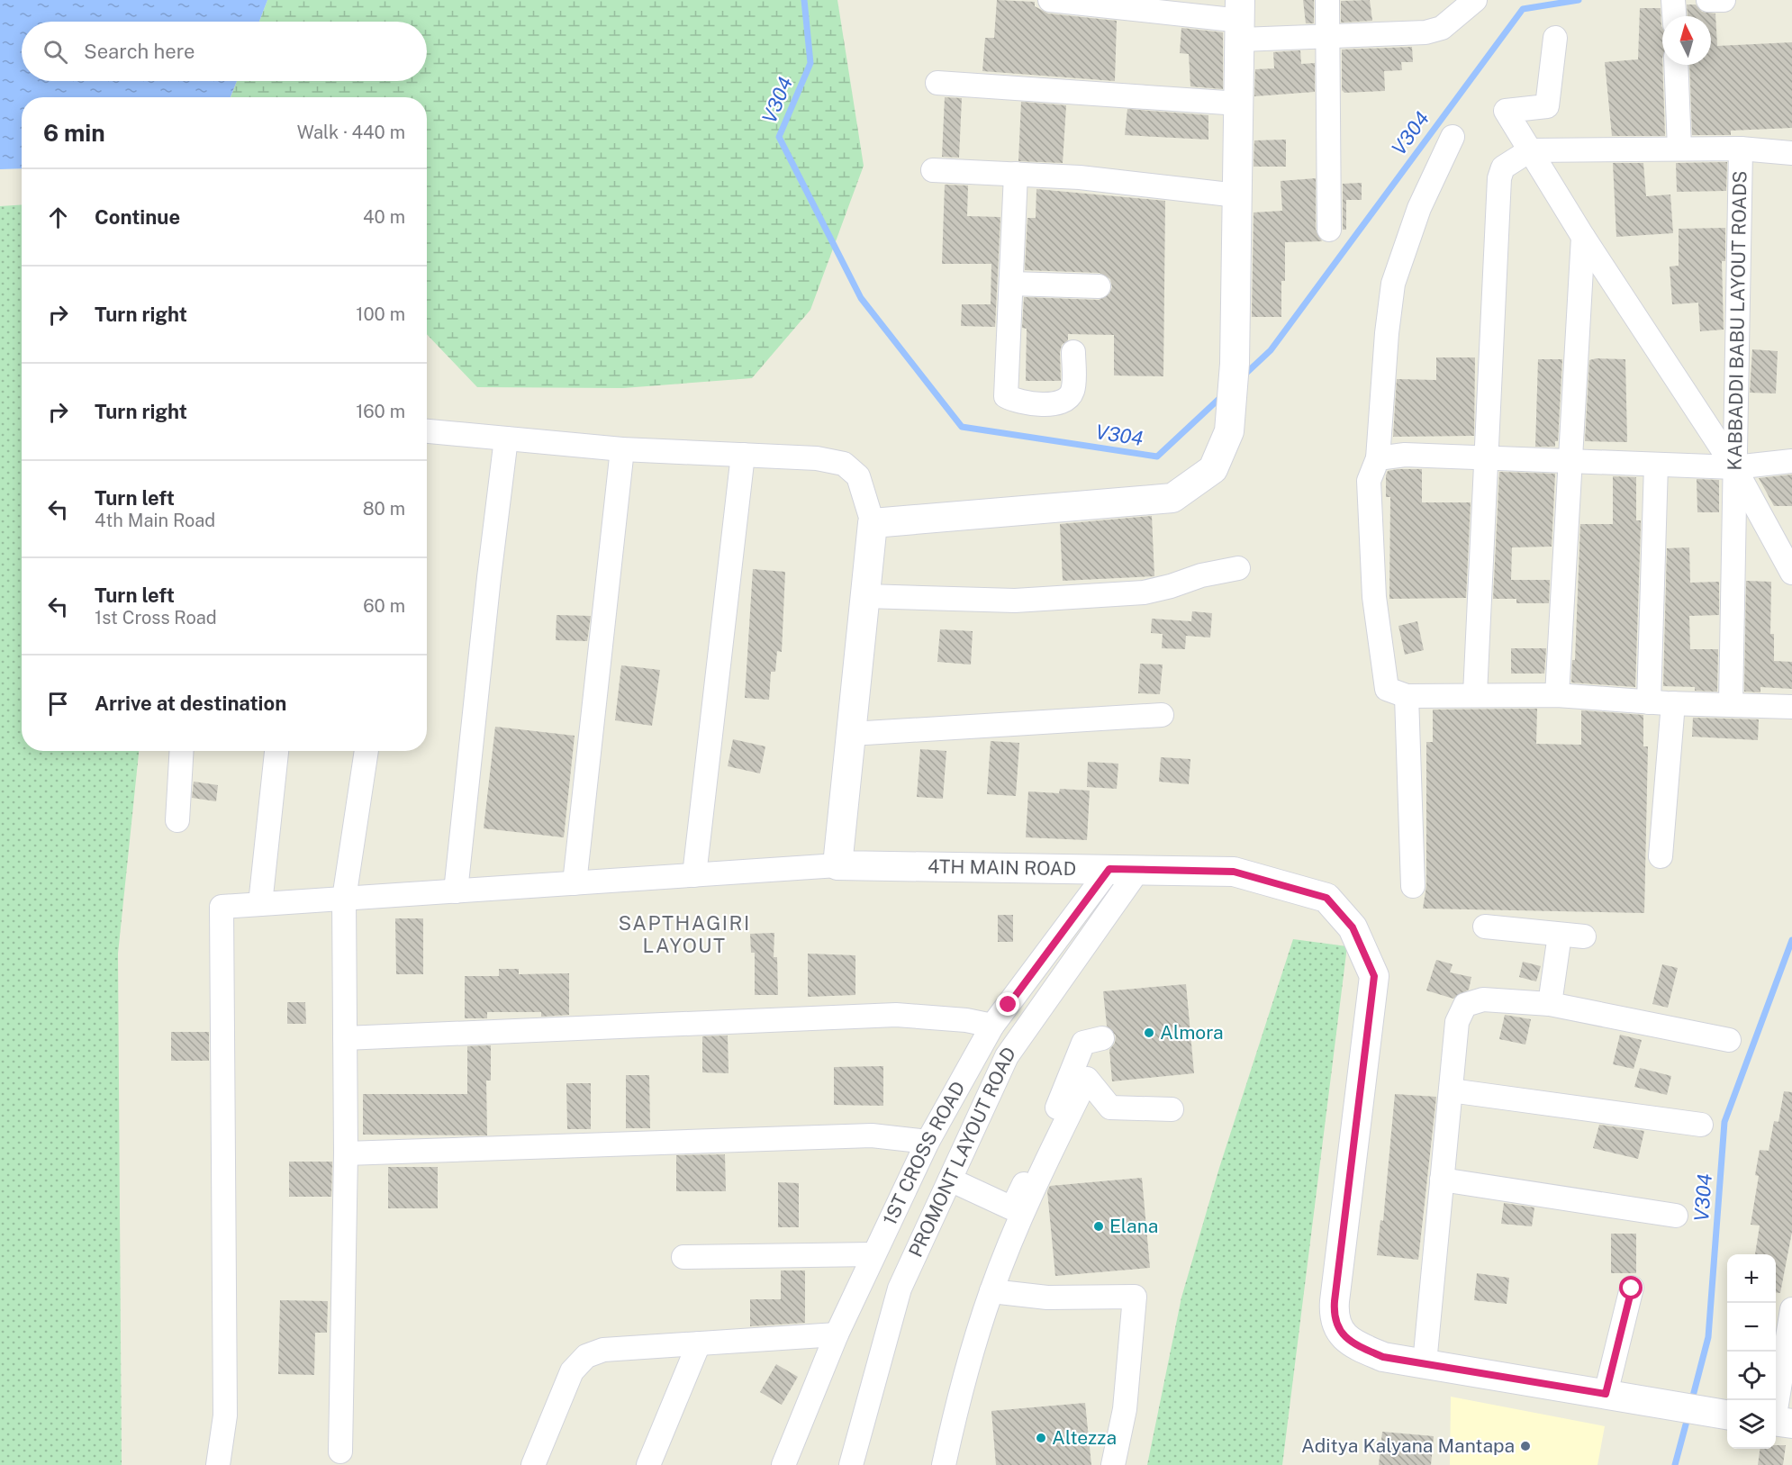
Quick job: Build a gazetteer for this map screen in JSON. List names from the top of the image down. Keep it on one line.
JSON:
{"streets":{"street":["KABBADDI BABU LAYOUT ROADS","4TH MAIN ROAD","PROMONT LAYOUT ROAD","1ST CROSS ROAD"]},"crossings":[["4TH MAIN ROAD","PROMONT LAYOUT ROAD"],["4TH MAIN ROAD","1ST CROSS ROAD"]],"districts":["SAPTHAGIRI LAYOUT"],"water":["V304"],"places":["Almora","Elana","Altezza","Aditya Kalyana Mantapa"],"north":"top","page":{"search":"Search here","heading":["6 min","Walk · 440 m"],"list":[["Continue","40 m"],["Turn right","100 m"],["Turn right","160 m"],["Turn left","4th Main Road","80 m"],["Turn left","1st Cross Road","60 m"],"Arrive at destination"],"map_buttons":["+","−"]}}
